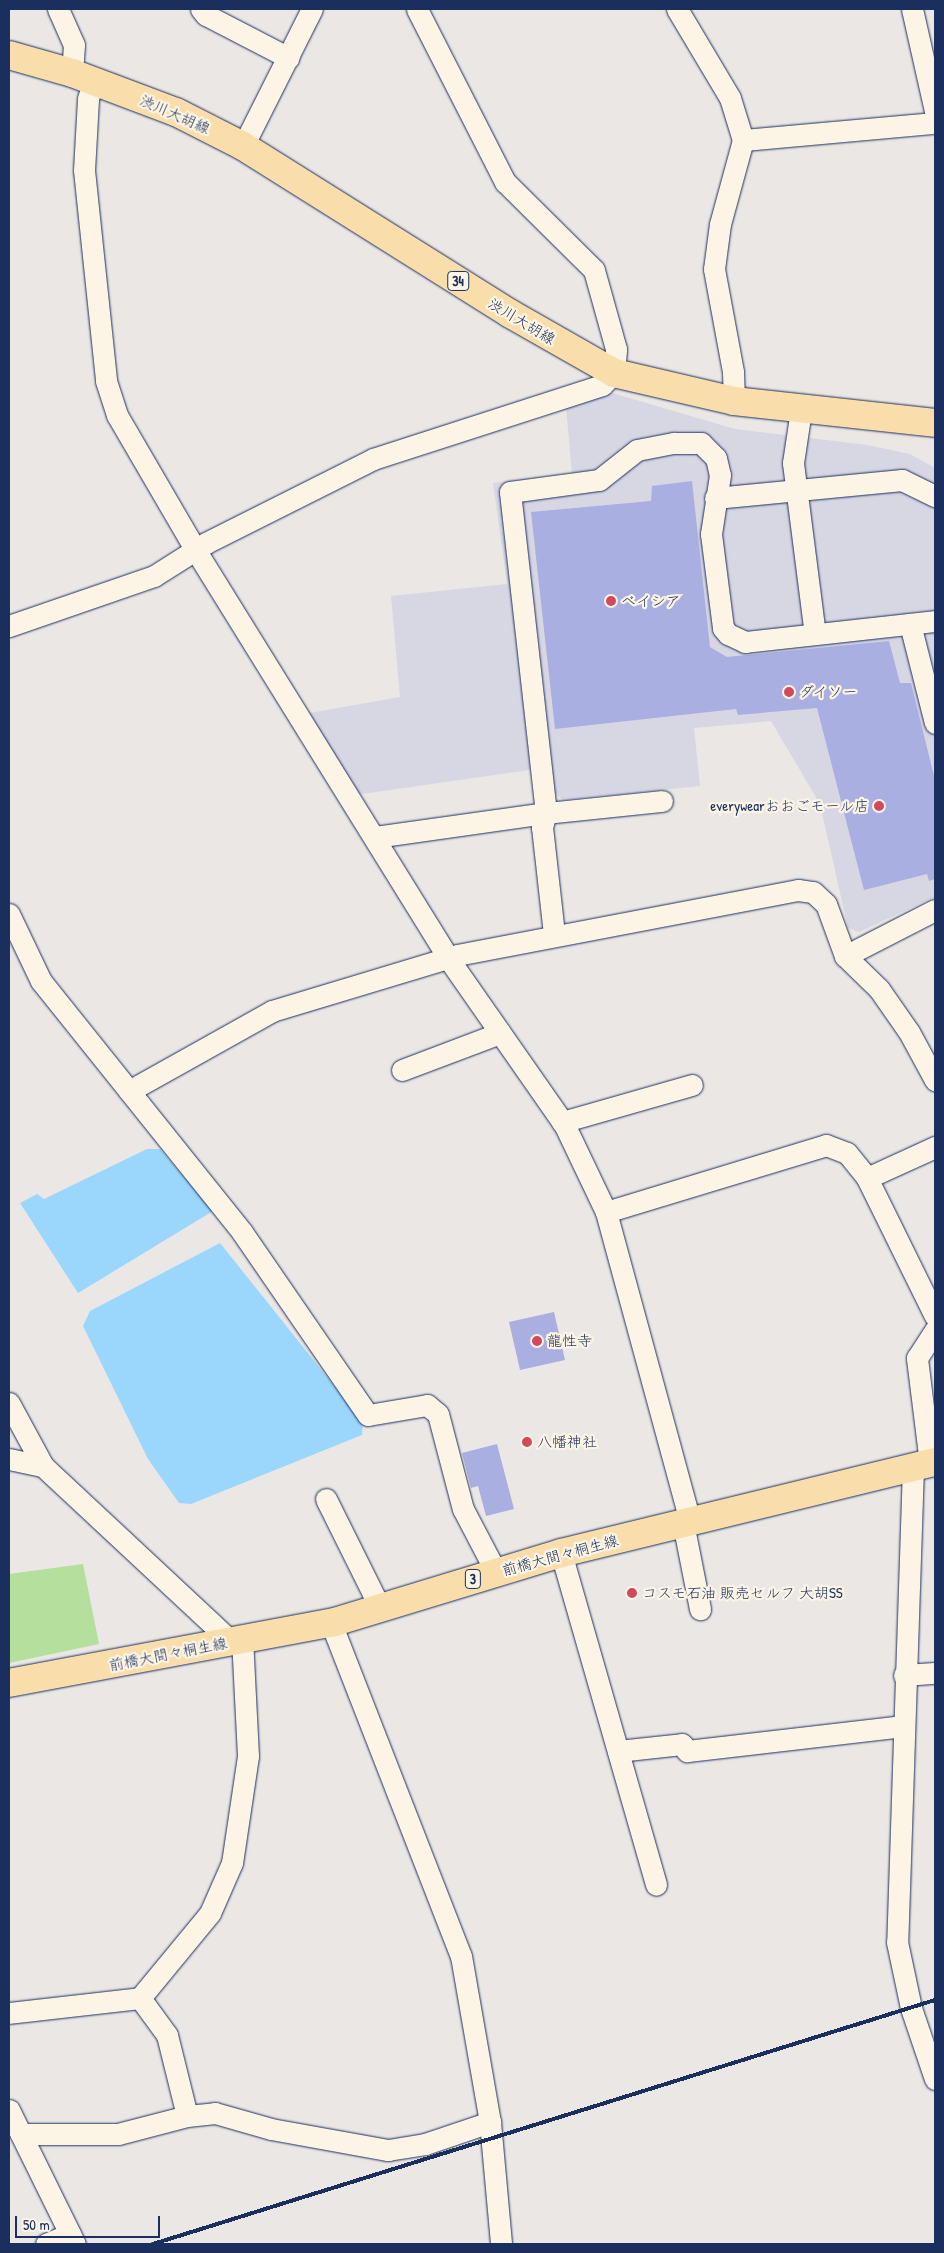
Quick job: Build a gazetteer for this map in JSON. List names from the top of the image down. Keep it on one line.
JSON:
{"streets":{"main road":["渋川大胡線","34","前橋大間々桐生線","3"]},"places":["ベイシア","ダイソー","everywearおおごモール店","龍性寺","八幡神社","コスモ石油 販売セルフ 大胡SS"],"scale_bar":"50 m"}
